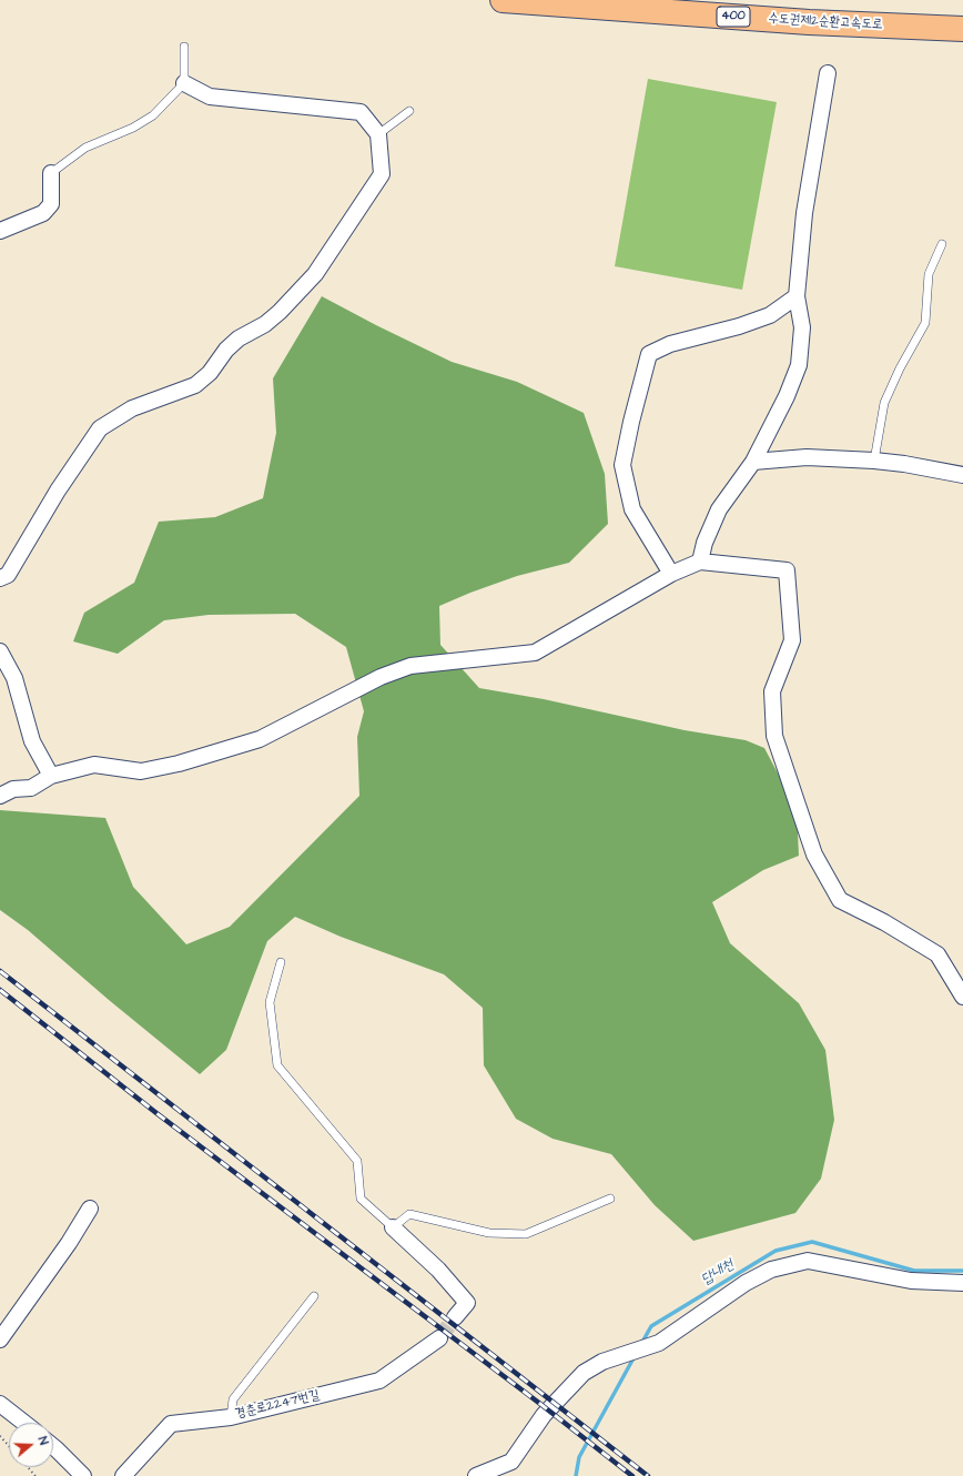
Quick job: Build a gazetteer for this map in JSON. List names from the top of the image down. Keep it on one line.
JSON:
{"streets":{"highway":["400","수도권제2순환고속도로"],"street":["경춘로2247번길"]},"water":["답내천"],"north":"right"}
